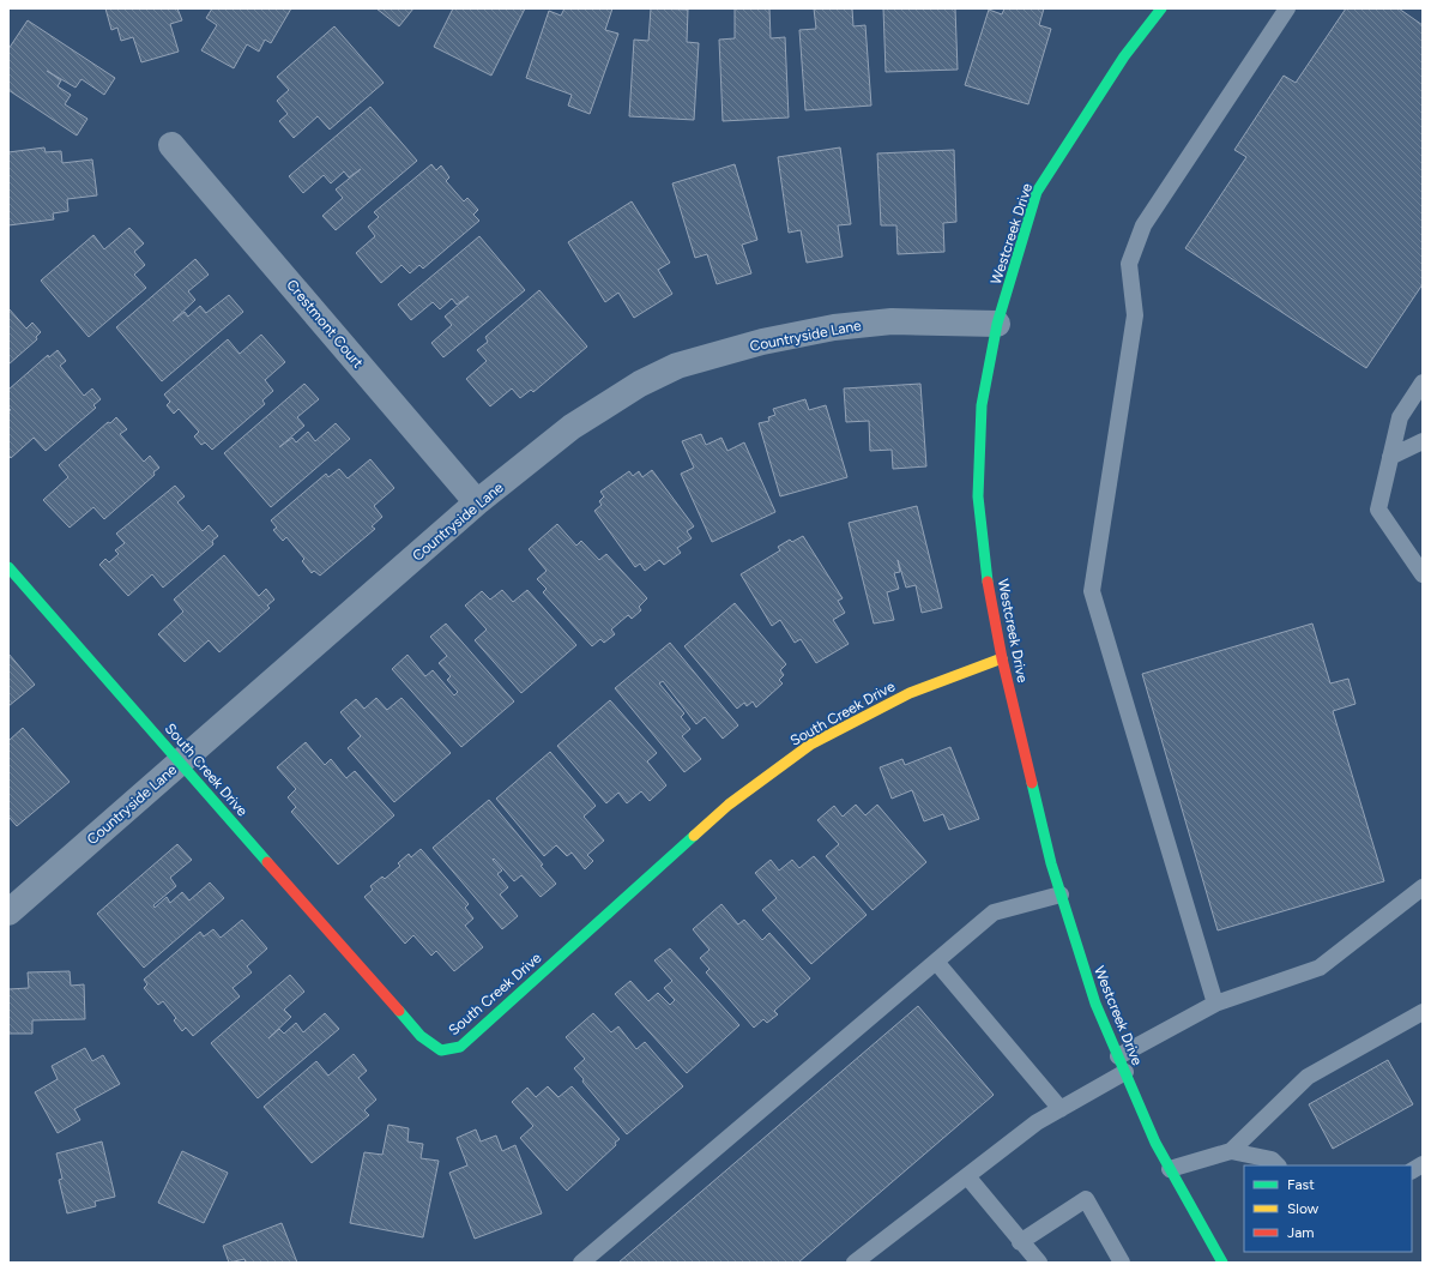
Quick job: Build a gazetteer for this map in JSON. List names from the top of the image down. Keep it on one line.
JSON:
{"streets":{"street":["Westcreek Drive","Crestmont Court","Countryside Lane","South Creek Drive"]},"crossings":[["Westcreek Drive","Countryside Lane"],["Westcreek Drive","South Creek Drive"],["Crestmont Court","Countryside Lane"],["Countryside Lane","South Creek Drive"]],"legend":["Fast","Slow","Jam"]}
